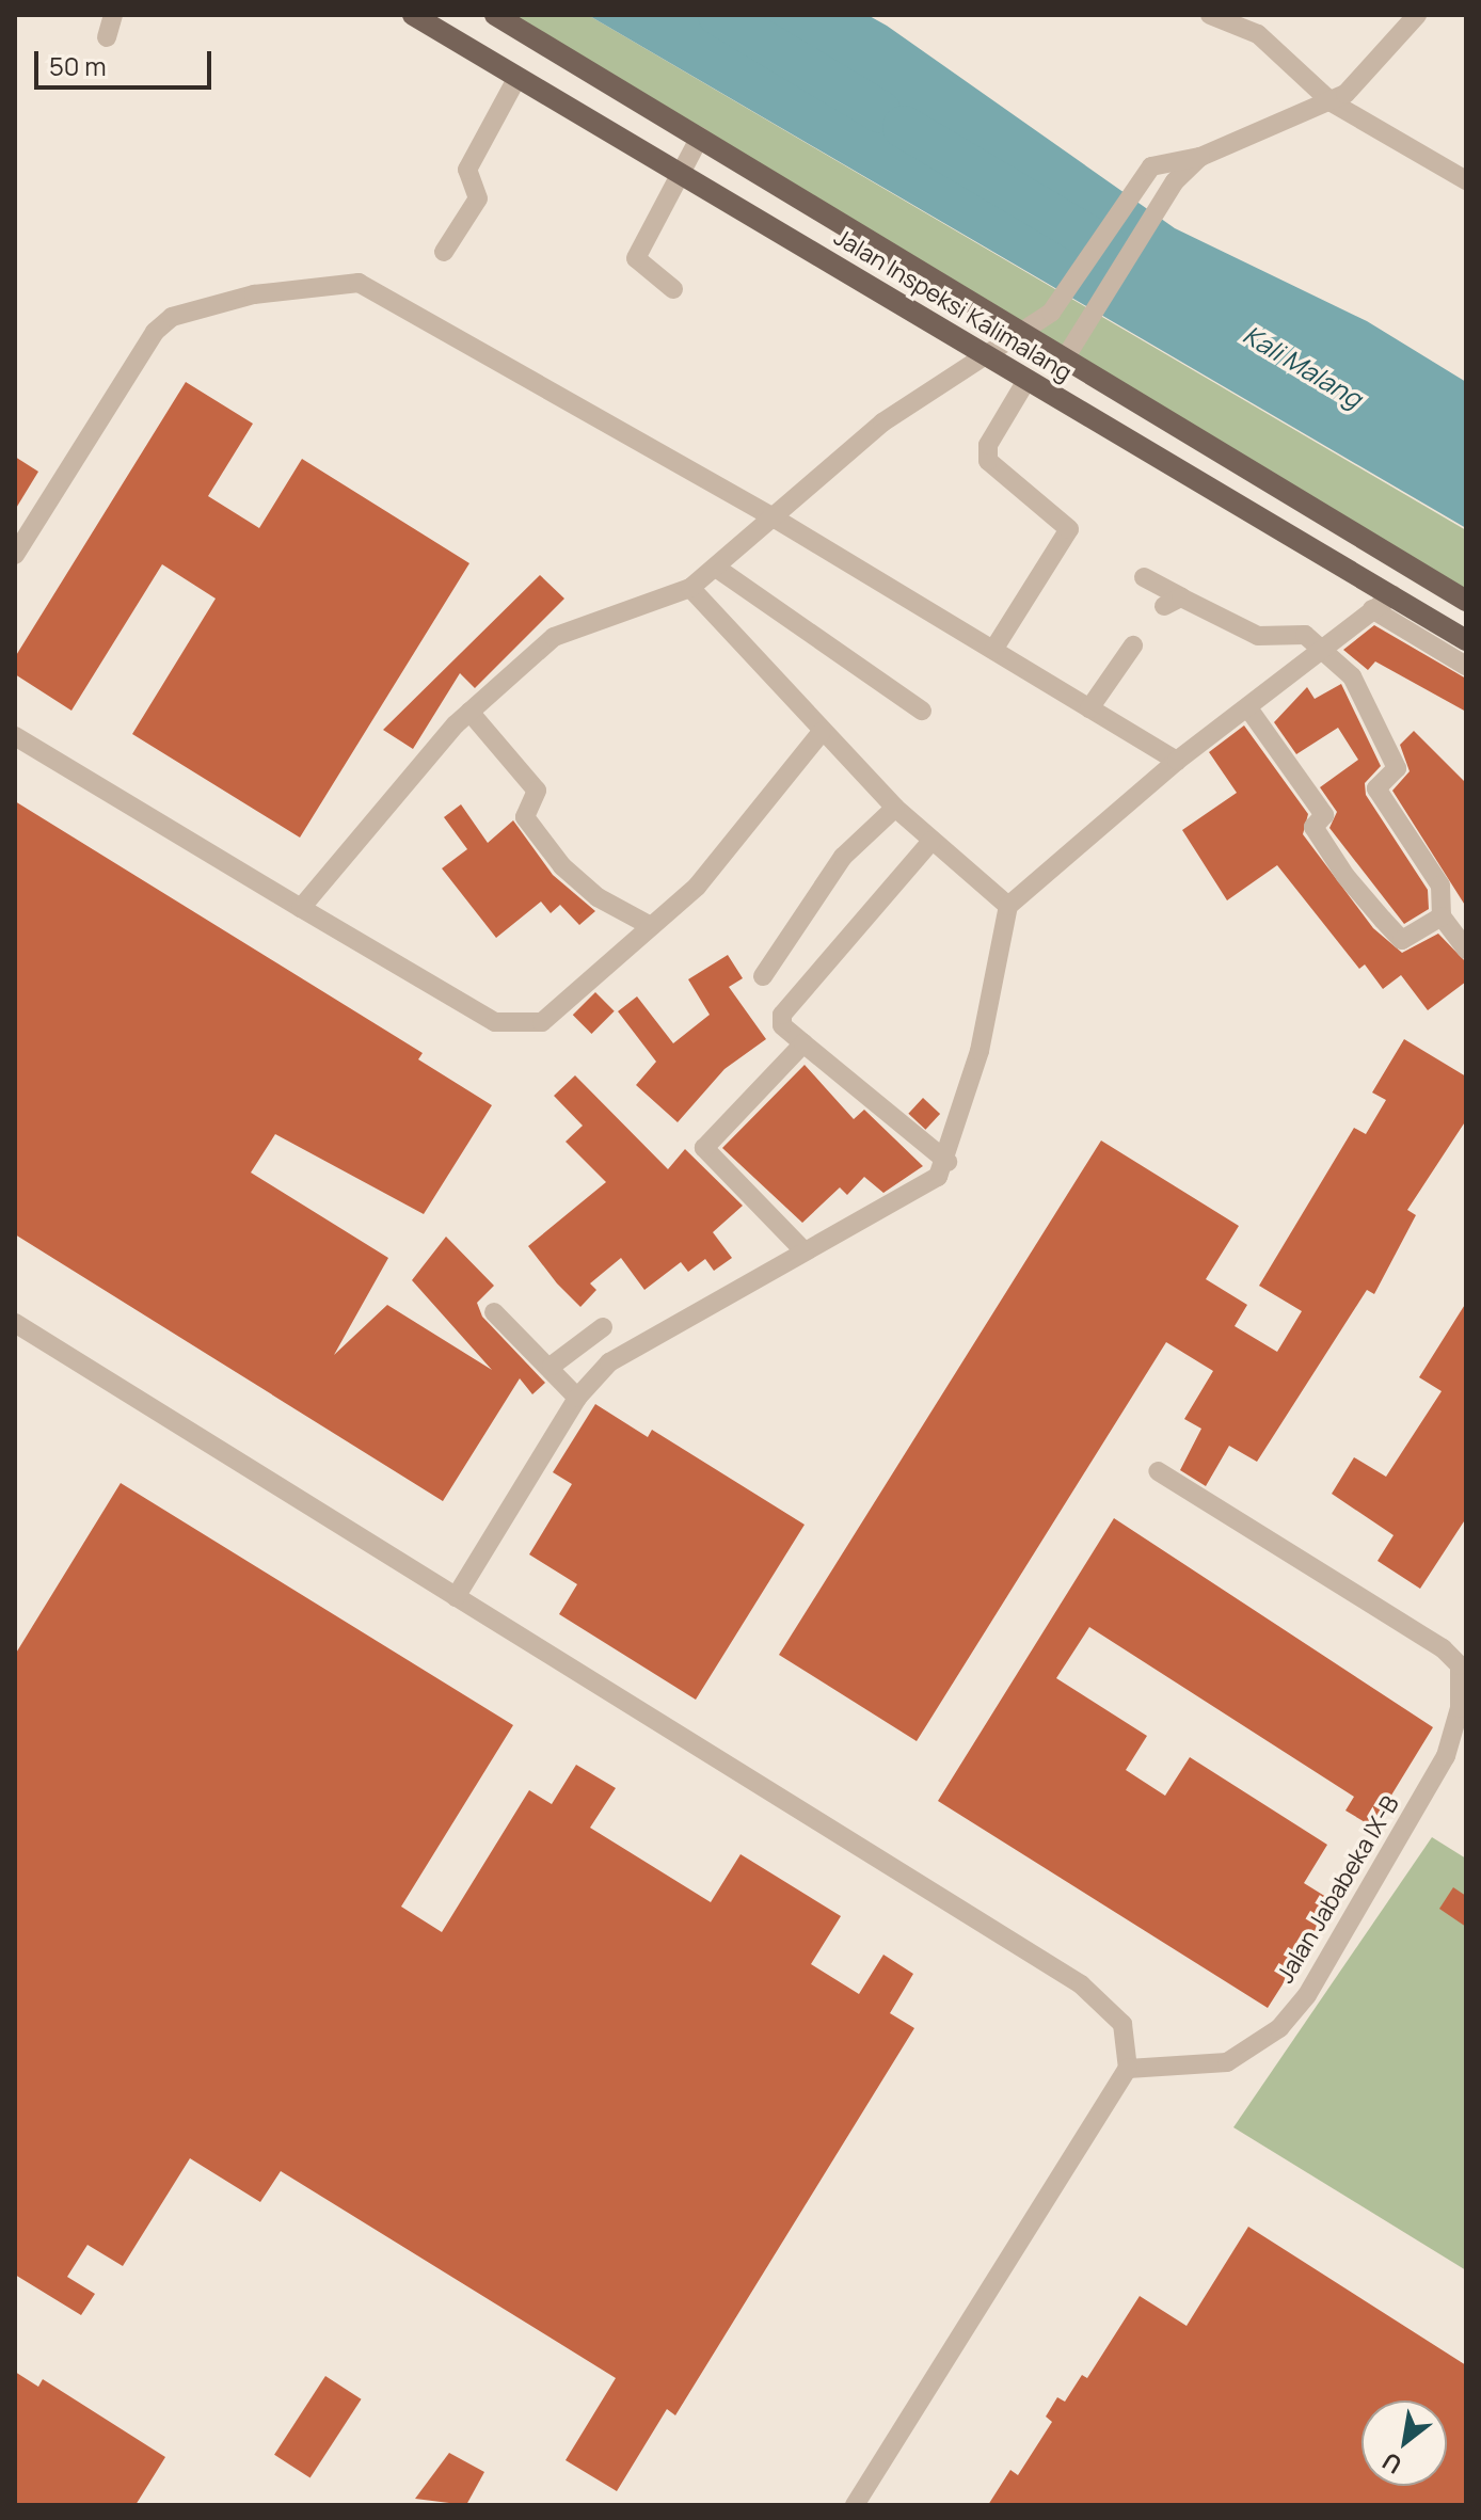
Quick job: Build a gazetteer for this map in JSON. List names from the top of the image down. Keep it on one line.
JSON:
{"streets":{"main road":["Jalan Inspeksi Kalimalang"],"street":["Jalan Jababeka IX-B"]},"water":["Kali Malang"],"scale_bar":"50 m","north":"bottom left"}
